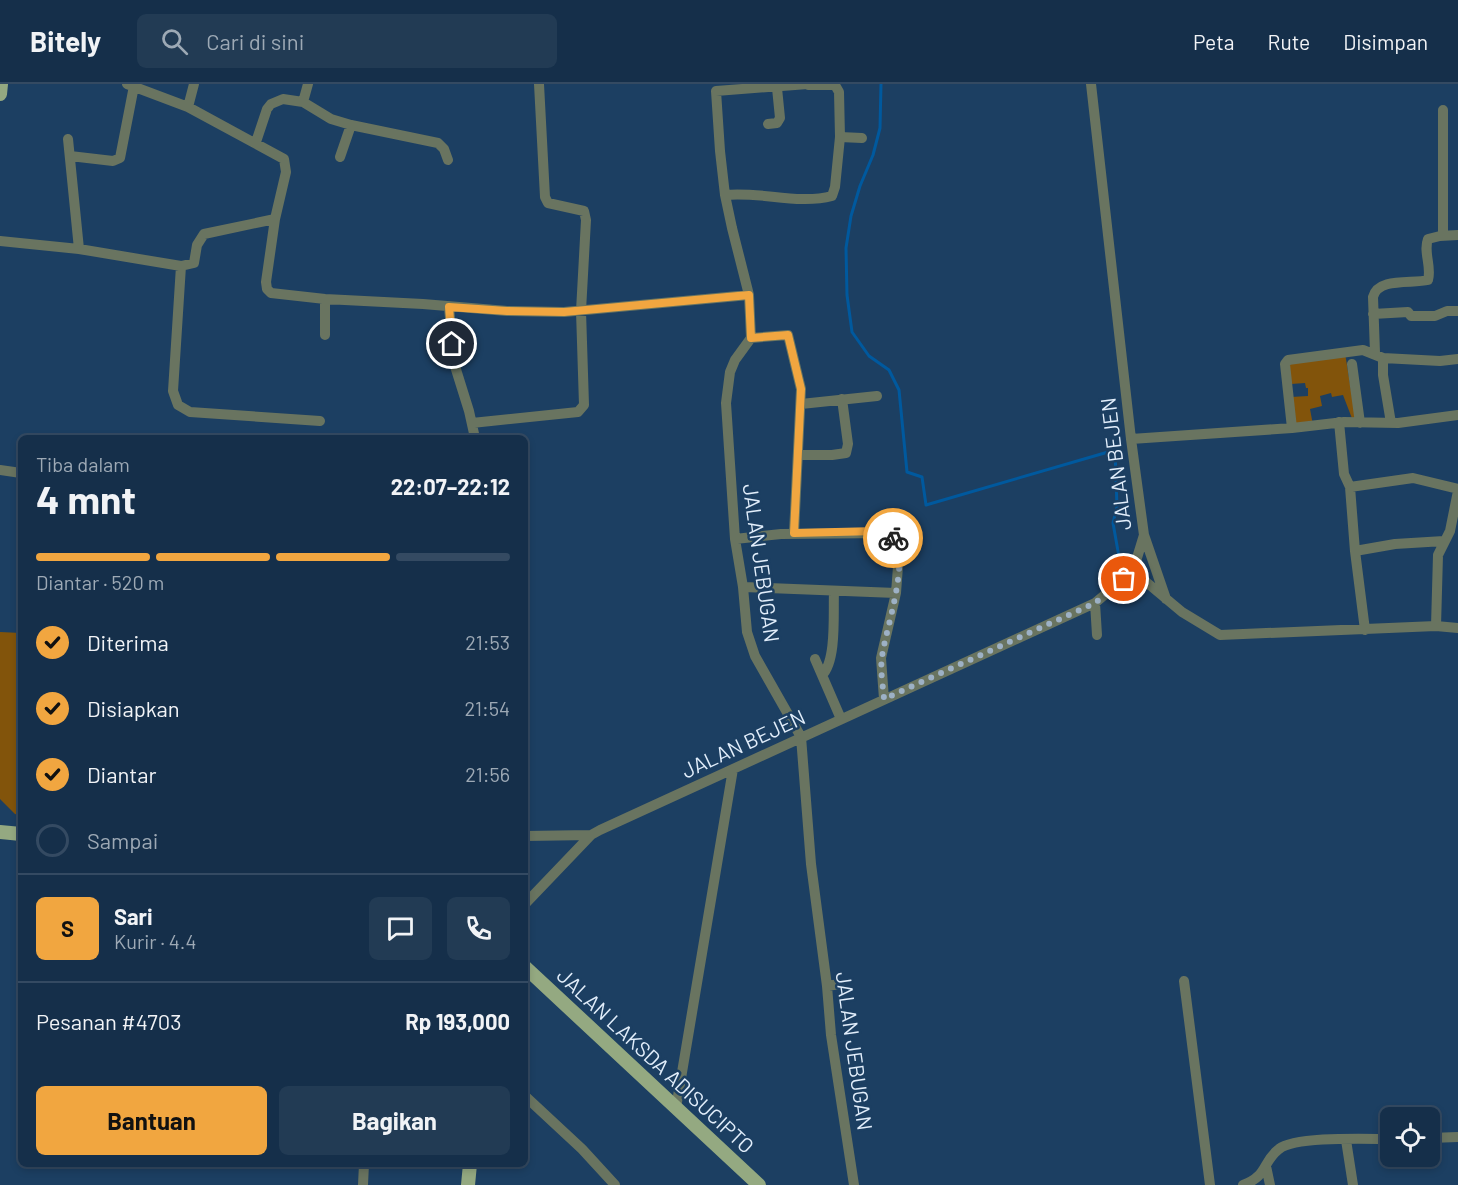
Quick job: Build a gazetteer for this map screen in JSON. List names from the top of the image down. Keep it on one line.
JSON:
{"streets":{"main road":["JALAN LAKSDA ADISUCIPTO"],"street":["JALAN BEJEN","JALAN JEBUGAN"]},"crossings":[["JALAN BEJEN","JALAN JEBUGAN"]],"page":{"header":"Bitely","search":"Cari di sini","nav":["Peta","Rute","Disimpan"],"heading":["4 mnt","Tiba dalam","22:07–22:12"],"panel":["Sari","Kurir · 4.4","Pesanan #4703","Rp 193,000"],"bar":"Diantar · 520 m","list":[["Diterima","21:53"],["Disiapkan","21:54"],["Diantar","21:56"],"Sampai"],"round":"S","buttons":["Bantuan","Bagikan"]}}
